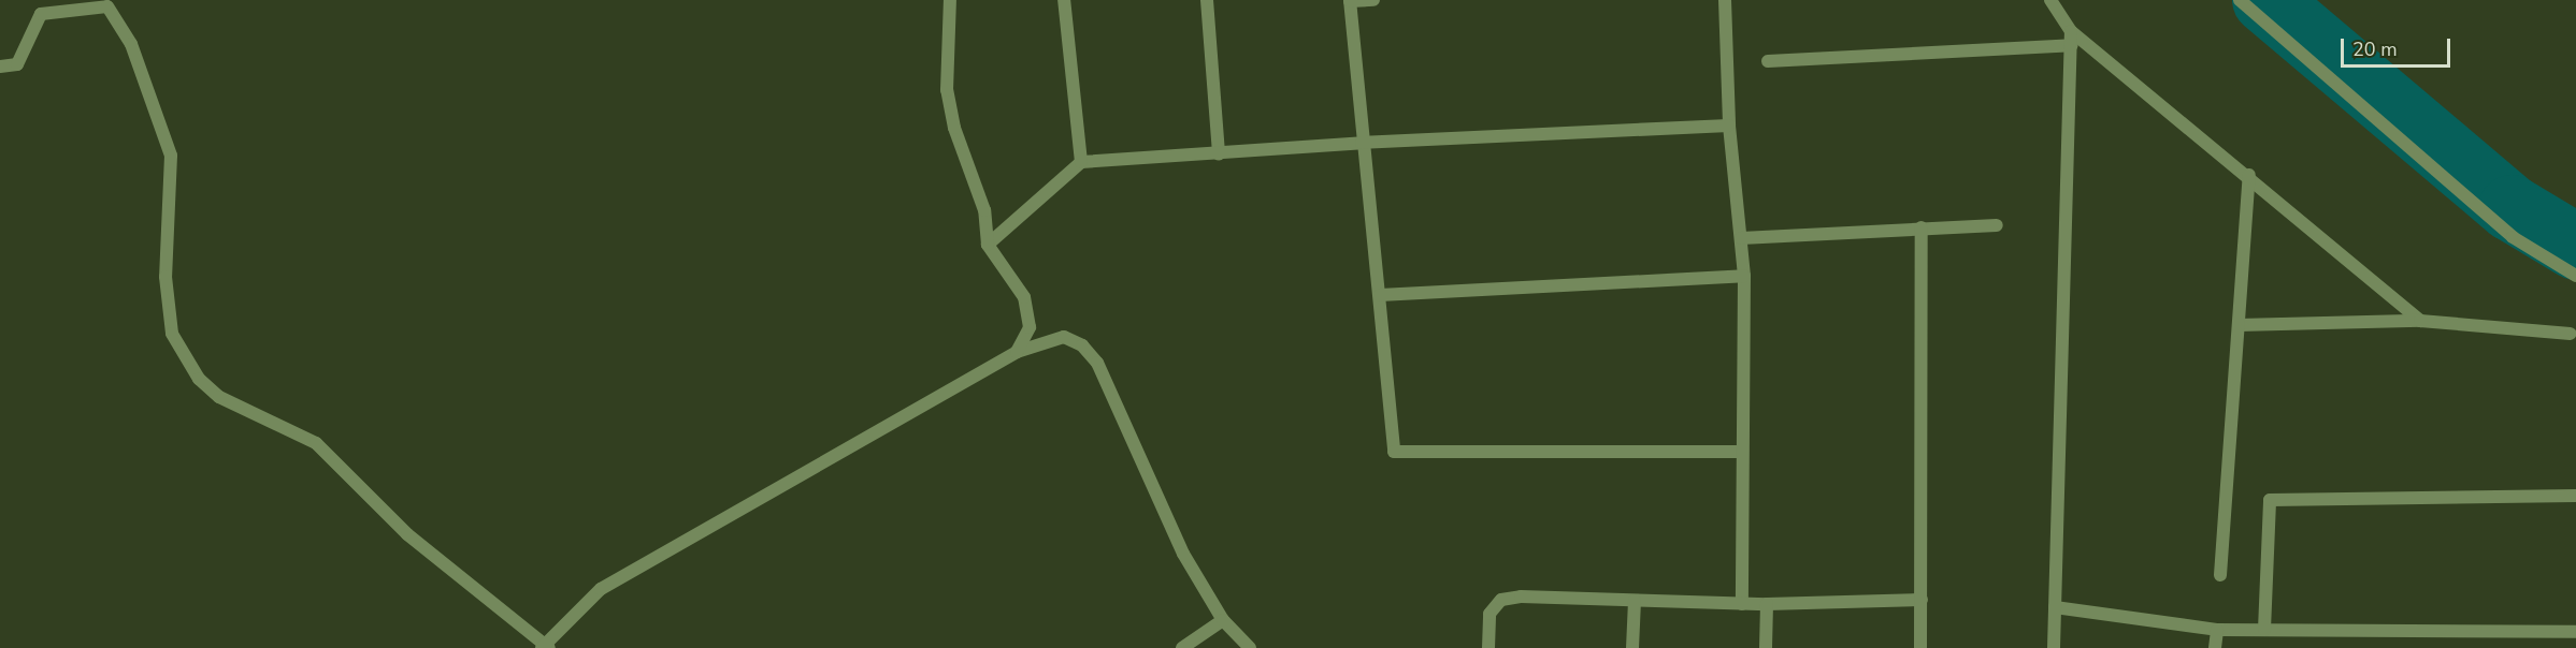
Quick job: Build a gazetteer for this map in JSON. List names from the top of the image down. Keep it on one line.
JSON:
{"scale_bar":"20 m"}
